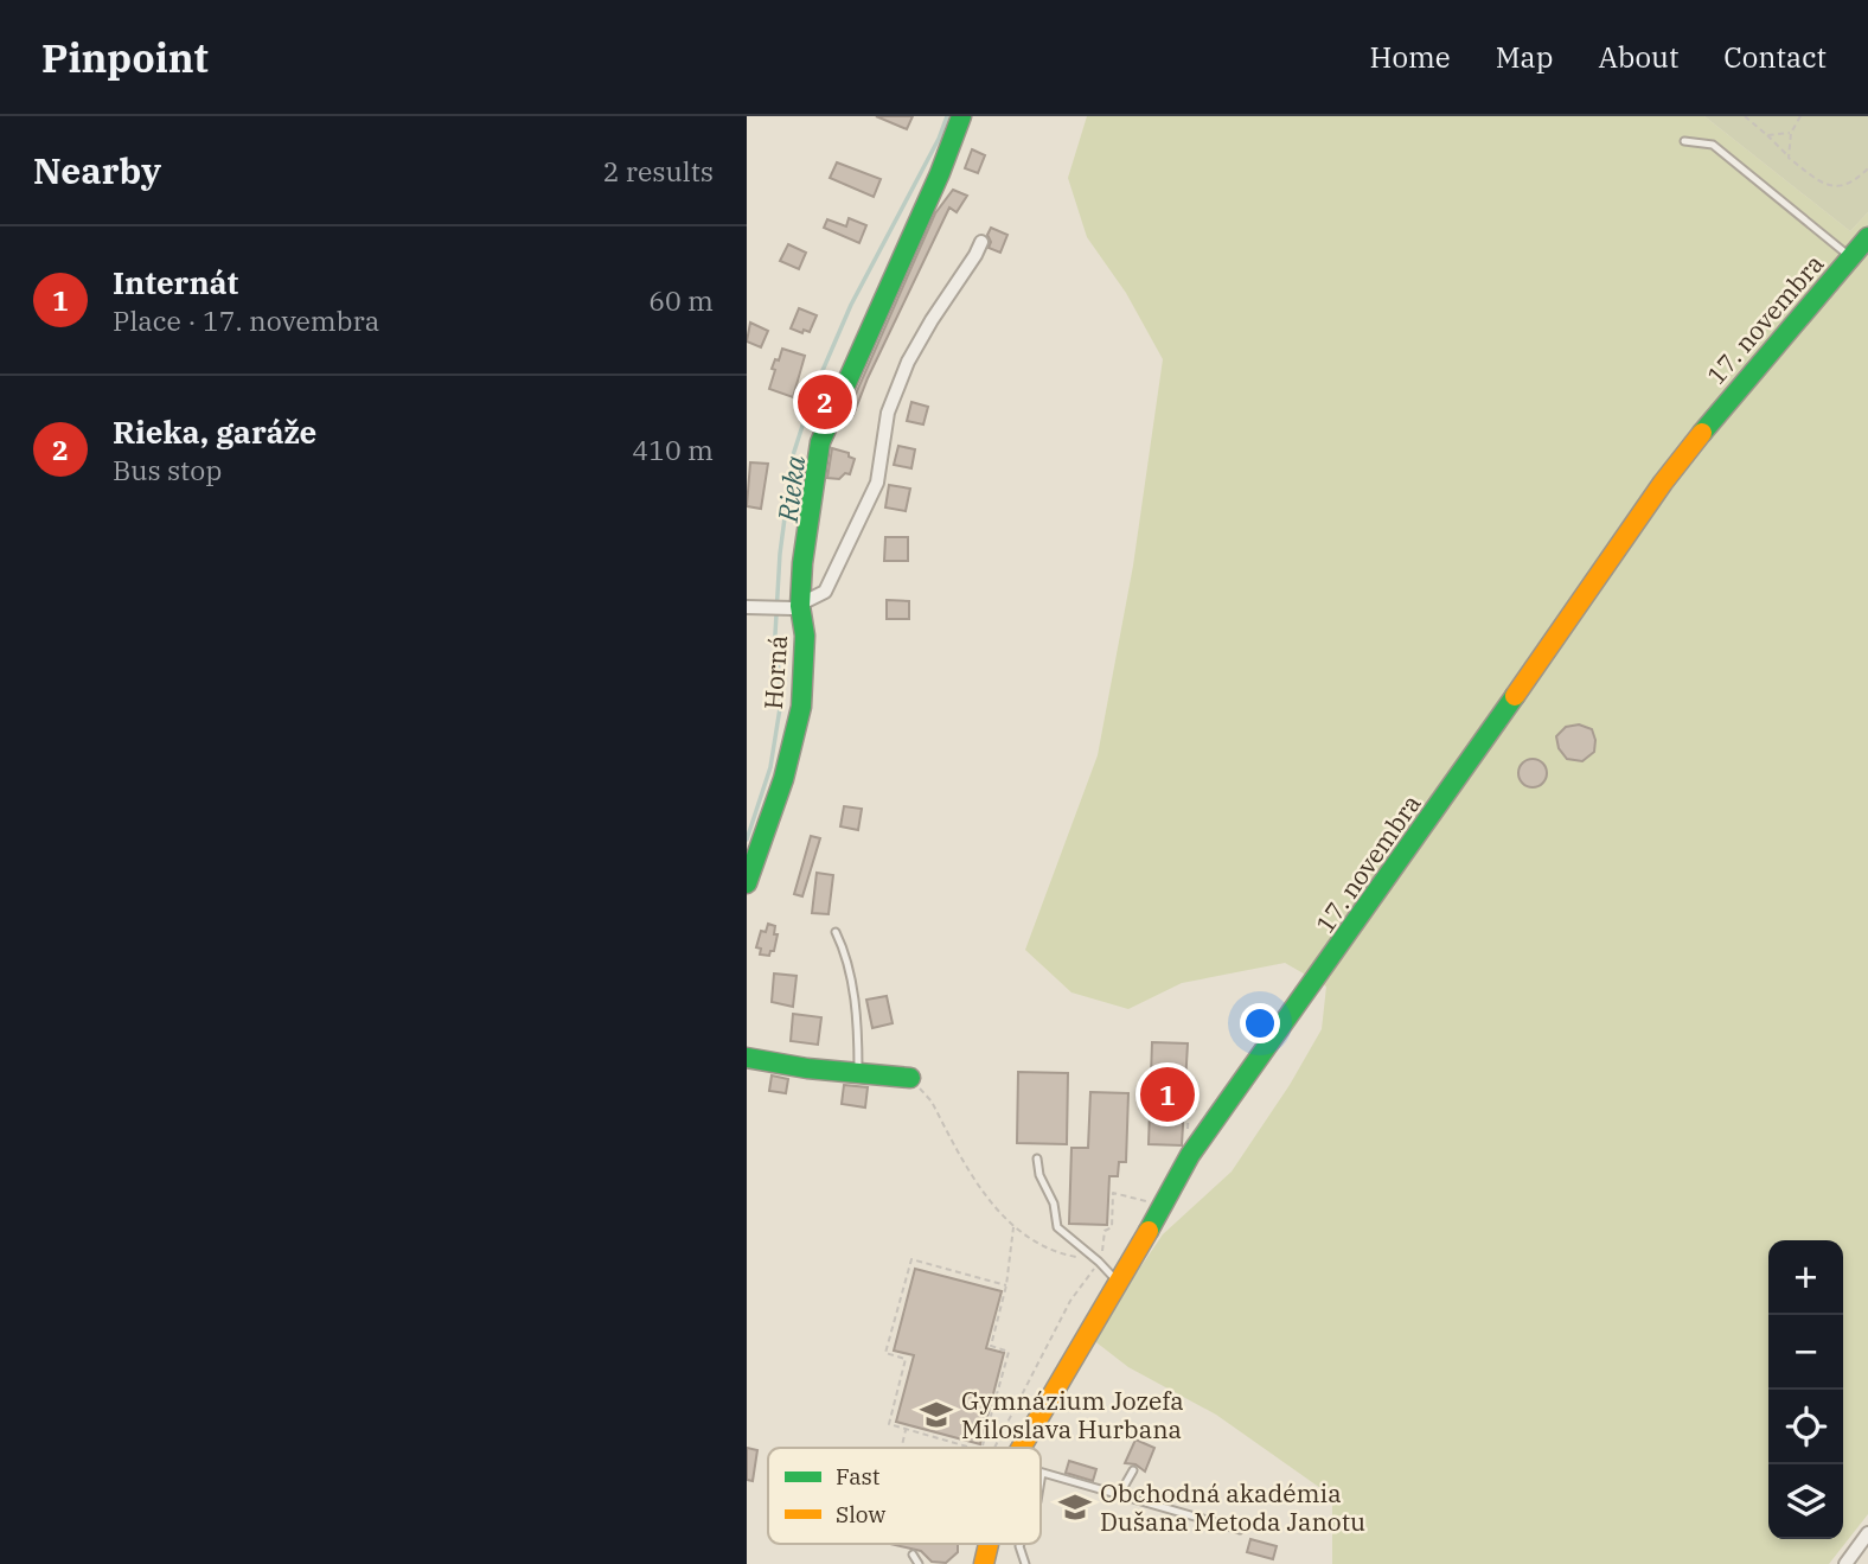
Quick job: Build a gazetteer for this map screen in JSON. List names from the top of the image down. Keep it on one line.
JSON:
{"streets":{"street":["17. novembra","Horná"]},"water":["Rieka"],"places":{"school or university":["Gymnázium Jozefa Miloslava Hurbana","Obchodná akadémia Dušana Metoda Janotu"]},"legend":["Fast","Slow"],"page":{"header":"Pinpoint","nav":["Home","Map","About","Contact"],"heading":["Nearby","2 results"],"list":[{"mark":"1","name":"Internát","note":"Place · 17. novembra","value":"60 m"},{"mark":"2","name":"Rieka, garáže","note":"Bus stop","value":"410 m"}],"pins":["2","1"],"map_buttons":["+","−"]}}
